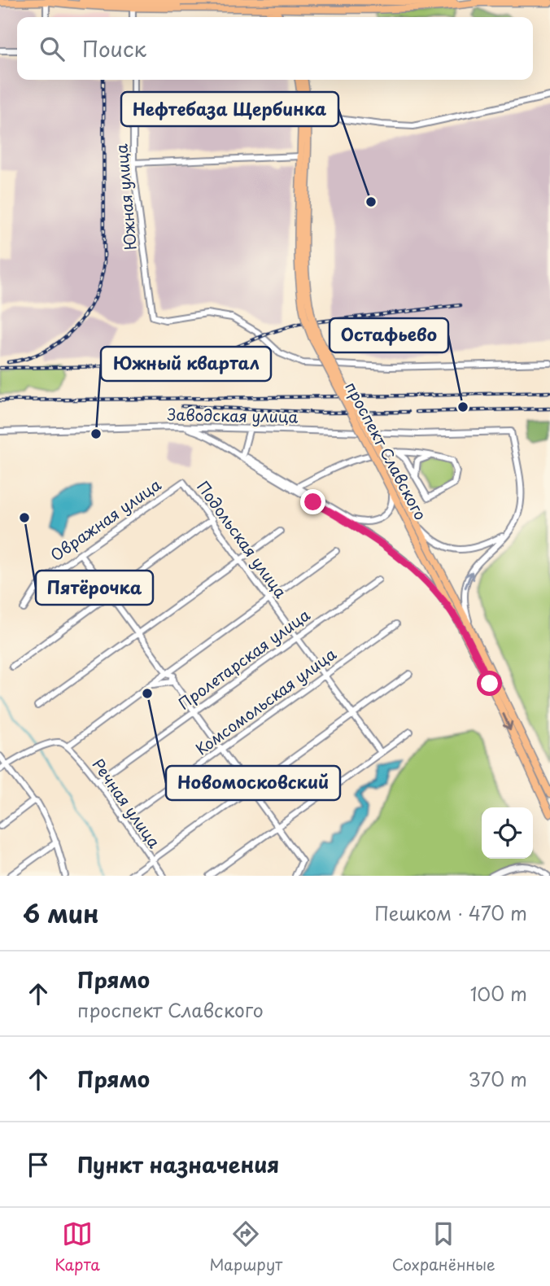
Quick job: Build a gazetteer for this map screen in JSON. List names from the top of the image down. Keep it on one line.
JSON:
{"streets":{"main road":["проспект Славского"],"street":["Южная улица","Заводская улица","Овражная улица","Подольская улица","Пролетарская улица","Комсомольская улица","Речная улица"]},"crossings":[["Овражная улица","Подольская улица"],["Подольская улица","Пролетарская улица"],["Подольская улица","Комсомольская улица"],["Пролетарская улица","Речная улица"],["Комсомольская улица","Речная улица"]],"places":["Нефтебаза Щербинка","Остафьево","Южный квартал","Пятёрочка","Новомосковский"],"page":{"search":"Поиск","heading":["6 мин","Пешком · 470 m"],"list":[["Прямо","проспект Славского","100 m"],["Прямо","370 m"],"Пункт назначения"],"nav":["Карта","Маршрут","Сохранённые"]}}
